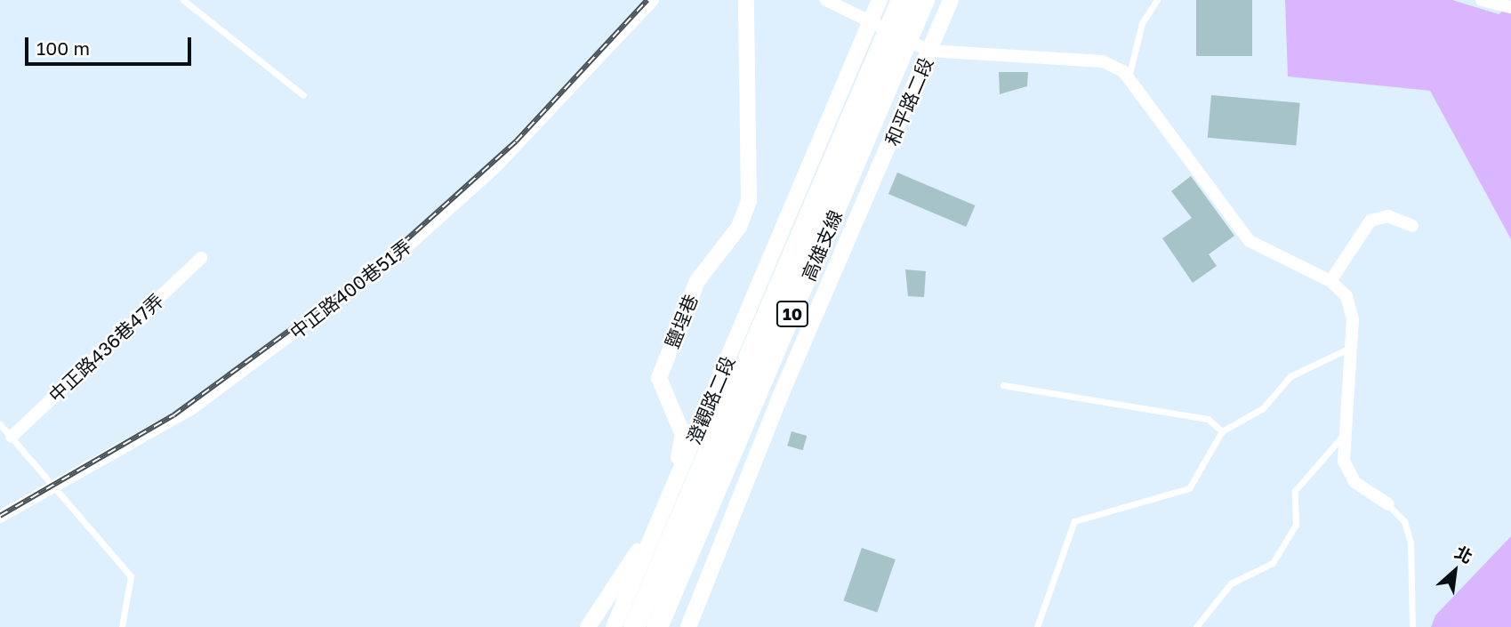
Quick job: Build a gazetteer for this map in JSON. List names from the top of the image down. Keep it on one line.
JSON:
{"streets":{"highway":["高雄支線","10"],"street":["和平路二段","中正路400巷51弄","鹽埕巷","中正路436巷47弄","澄觀路二段"]},"scale_bar":"100 m","north":"top right"}
